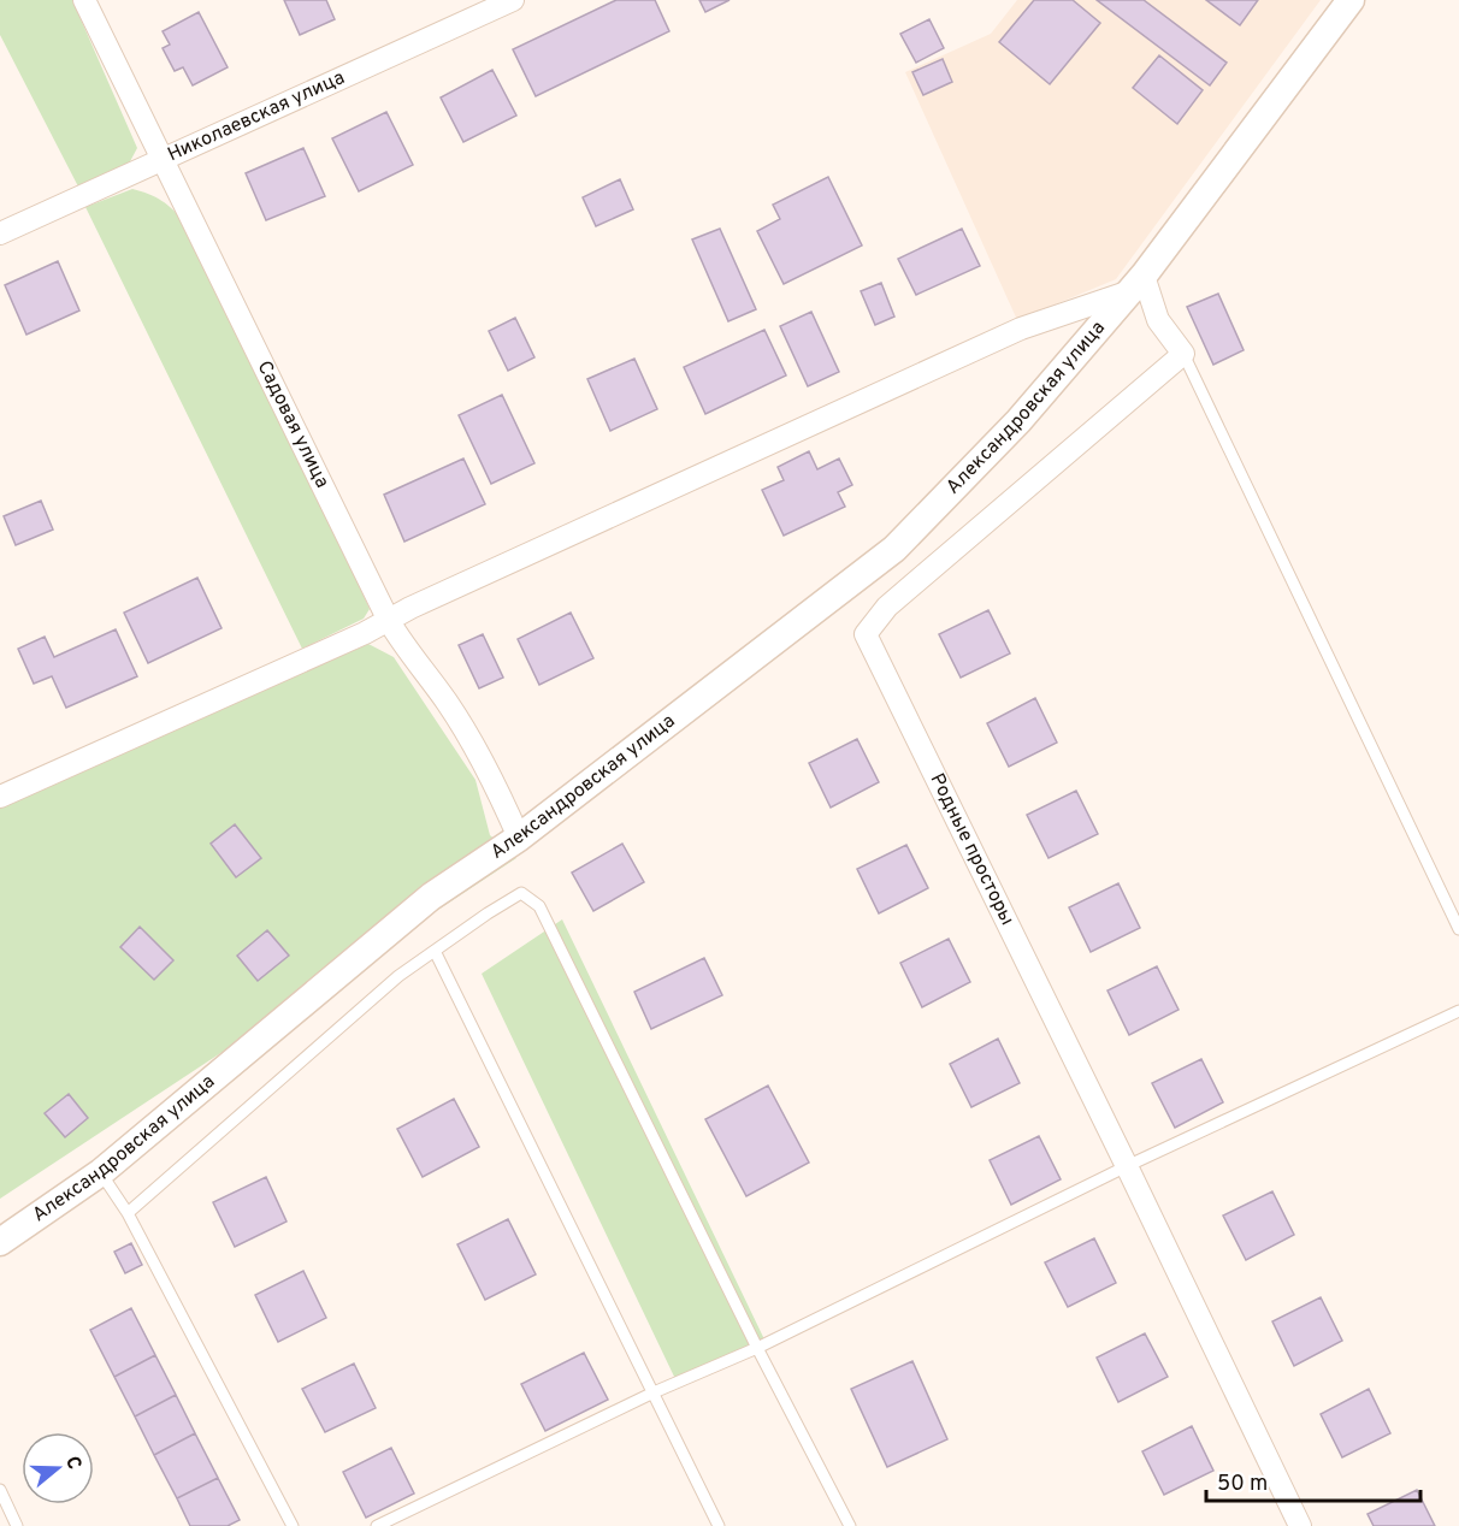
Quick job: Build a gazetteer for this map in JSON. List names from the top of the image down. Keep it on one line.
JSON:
{"streets":{"street":["Николаевская улица","Александровская улица","Садовая улица","Родные просторы"]},"crossings":[["Николаевская улица","Садовая улица"],["Александровская улица","Садовая улица"]],"scale_bar":"50 m","north":"right"}
